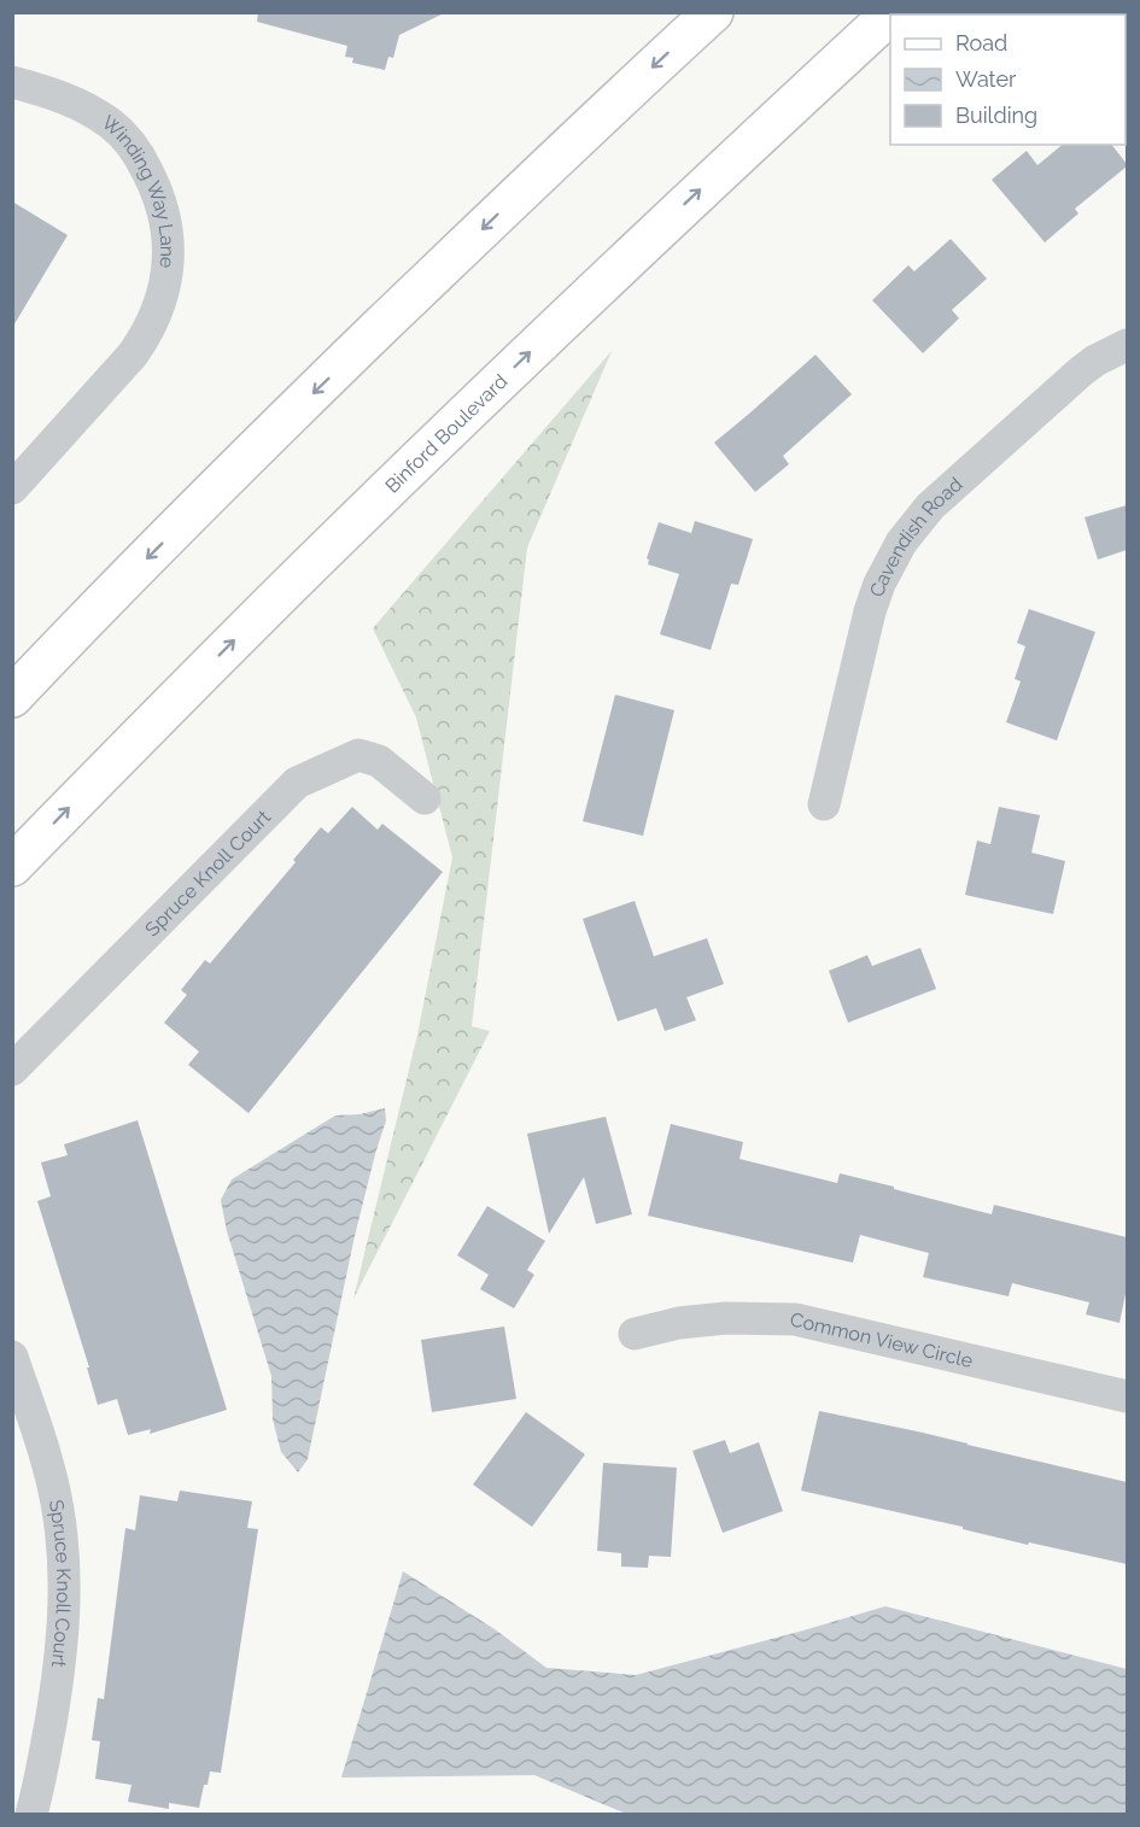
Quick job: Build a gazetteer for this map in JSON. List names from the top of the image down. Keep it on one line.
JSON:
{"streets":{"main road":["Binford Boulevard"],"street":["Winding Way Lane","Cavendish Road","Spruce Knoll Court","Common View Circle"]},"legend":["Road","Water","Building"]}
